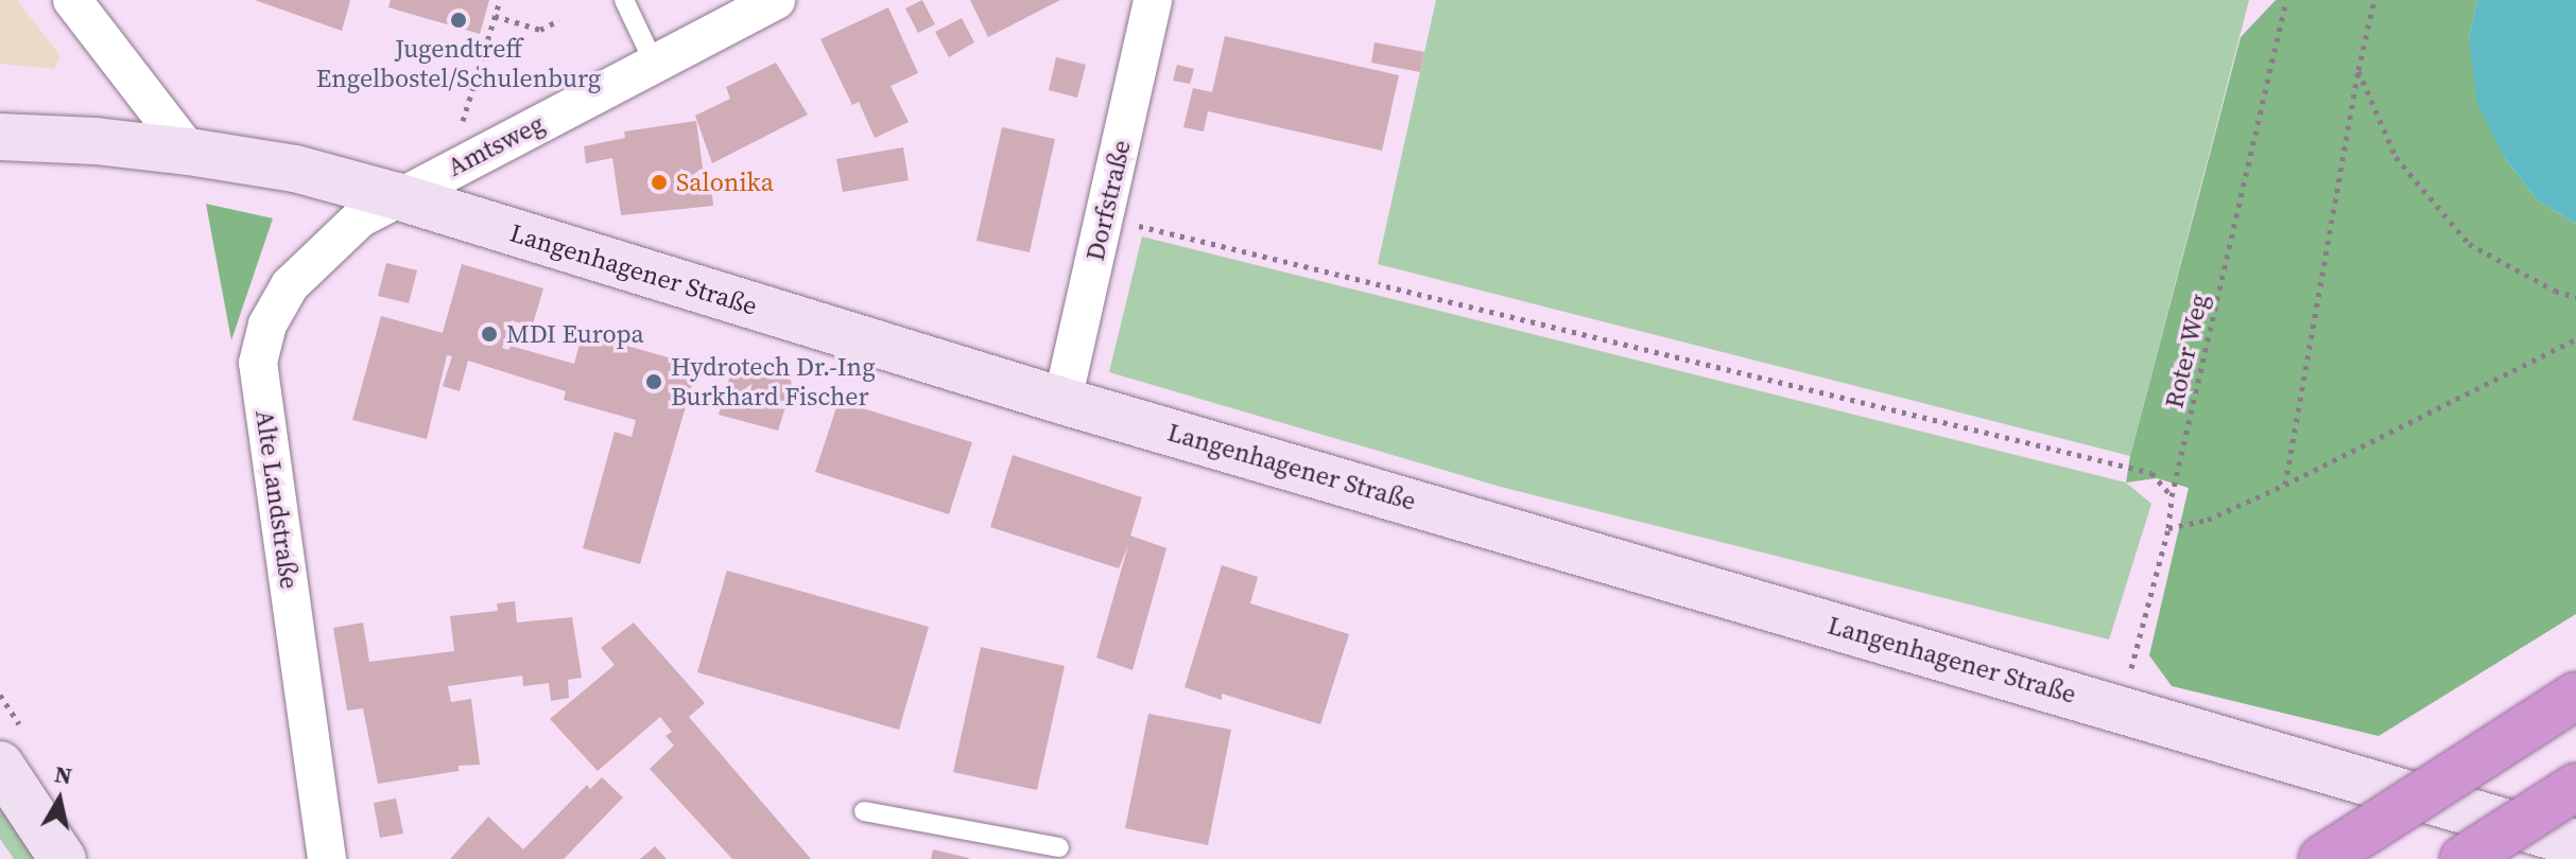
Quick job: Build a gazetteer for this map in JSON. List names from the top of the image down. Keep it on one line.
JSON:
{"streets":{"main road":["Langenhagener Straße"],"street":["Amtsweg","Dorfstraße","Alte Landstraße"],"path":["Roter Weg"]},"crossings":[["Amtsweg","Langenhagener Straße"],["Amtsweg","Alte Landstraße"],["Dorfstraße","Langenhagener Straße"],["Langenhagener Straße","Roter Weg"],["Langenhagener Straße","Alte Landstraße"]],"places":["Jugendtreff Engelbostel/Schulenburg","Salonika","MDI Europa","Hydrotech Dr.-Ing Burkhard Fischer"],"north":"top"}
